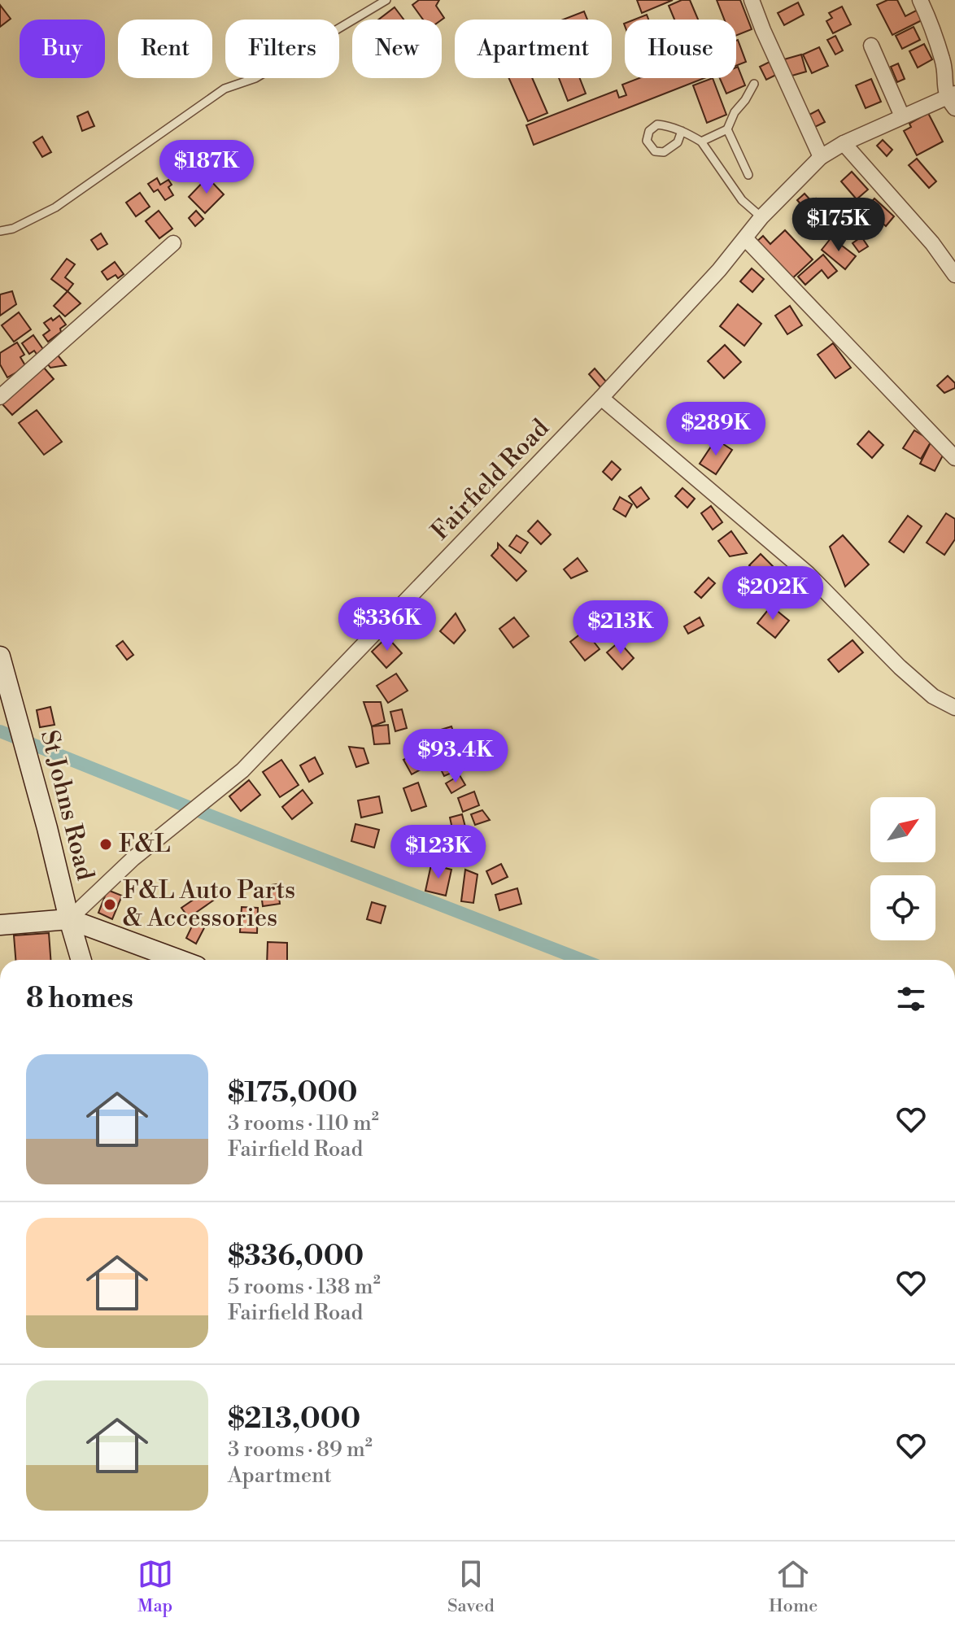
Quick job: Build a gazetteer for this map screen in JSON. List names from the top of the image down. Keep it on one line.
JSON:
{"streets":{"main road":["St Johns Road"],"street":["Fairfield Road"]},"crossings":[["Fairfield Road","St Johns Road"]],"places":["F&L","F&L Auto Parts & Accessories"],"north":"top right","page":{"chip":["Buy","Rent","Filters","New","Apartment","House"],"price":["$187K","$175K","$289K","$202K","$336K","$213K","$93.4K","$123K"],"heading":"8 homes","list":[{"name":"$175,000","note":"3 rooms · 110 m² · Fairfield Road"},{"name":"$336,000","note":"5 rooms · 138 m² · Fairfield Road"},{"name":"$213,000","note":"3 rooms · 89 m² · Apartment"}],"tabs":["Map","Saved","Home"]}}
